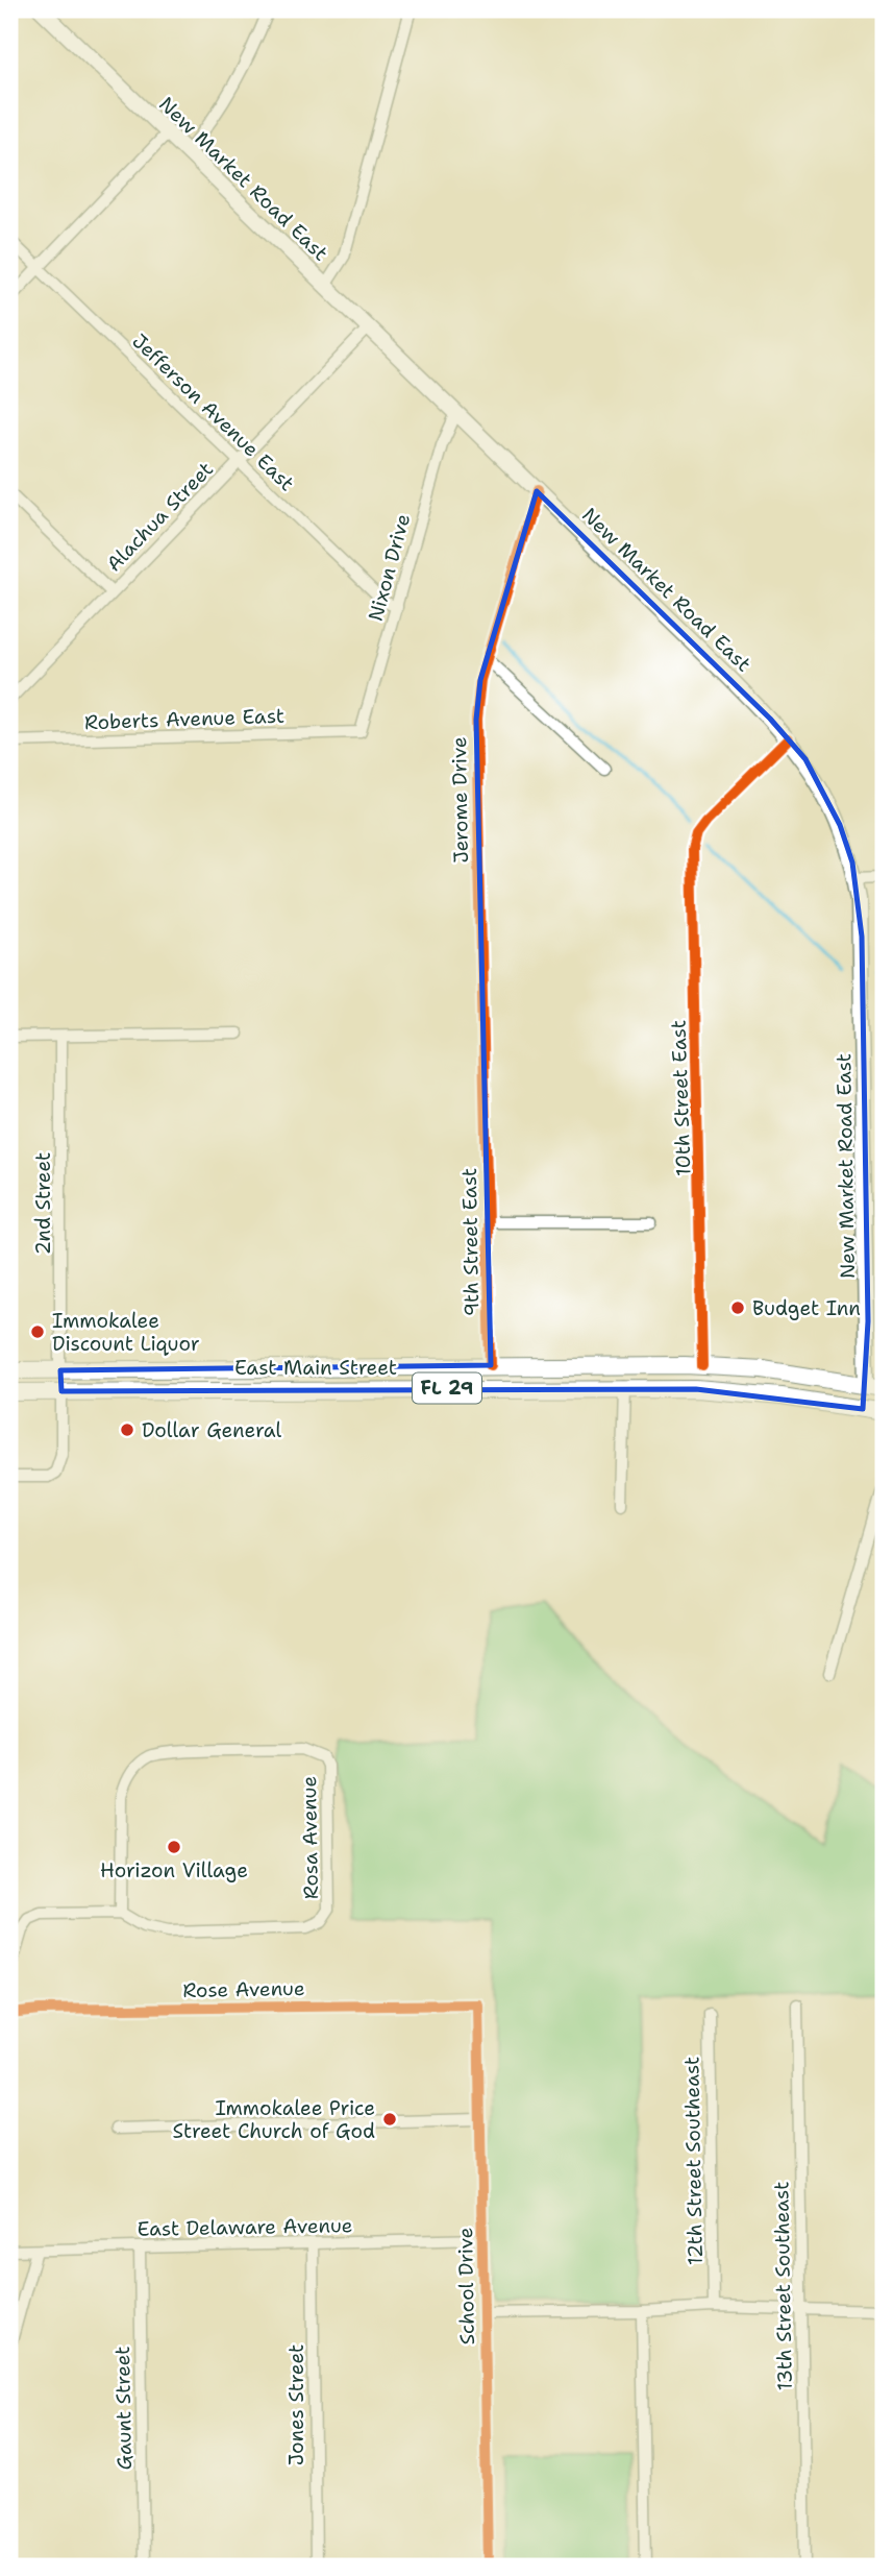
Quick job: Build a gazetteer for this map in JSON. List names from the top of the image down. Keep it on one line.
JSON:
{"streets":{"highway":["East Main Street","FL 29"],"main road":["New Market Road East"],"street":["Jefferson Avenue East","Alachua Street","Nixon Drive","Roberts Avenue East","Jerome Drive","10th Street East","2nd Street","9th Street East","Rosa Avenue","Rose Avenue","12th Street Southeast","East Delaware Avenue","School Drive","13th Street Southeast","Jones Street","Gaunt Street"]},"crossings":[["New Market Road East","Alachua Street"],["New Market Road East","Nixon Drive"],["New Market Road East","Jerome Drive"],["New Market Road East","10th Street East"],["New Market Road East","East Main Street"],["Jefferson Avenue East","Alachua Street"],["Jefferson Avenue East","Nixon Drive"],["Nixon Drive","Roberts Avenue East"],["Jerome Drive","9th Street East"],["10th Street East","East Main Street"],["2nd Street","East Main Street"],["9th Street East","East Main Street"],["Rose Avenue","School Drive"],["East Delaware Avenue","School Drive"],["East Delaware Avenue","Jones Street"],["East Delaware Avenue","Gaunt Street"]],"places":["Budget Inn","Immokalee Discount Liquor","Dollar General","Horizon Village","Immokalee Price Street Church of God"]}
